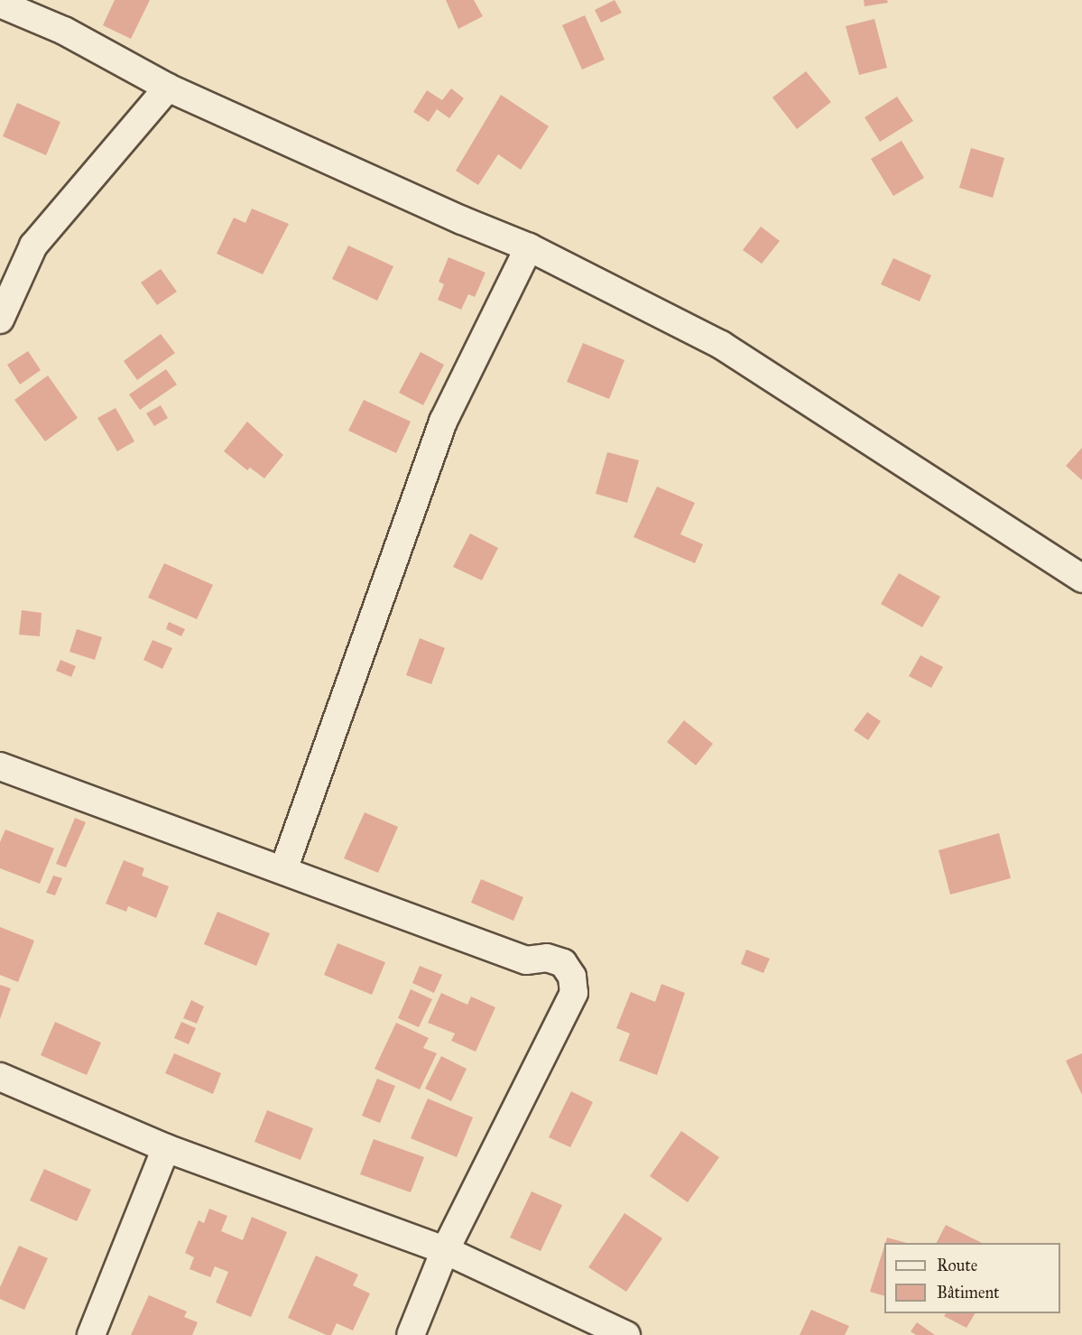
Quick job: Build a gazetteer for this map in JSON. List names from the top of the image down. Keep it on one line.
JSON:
{"legend":["Route","Bâtiment"]}
